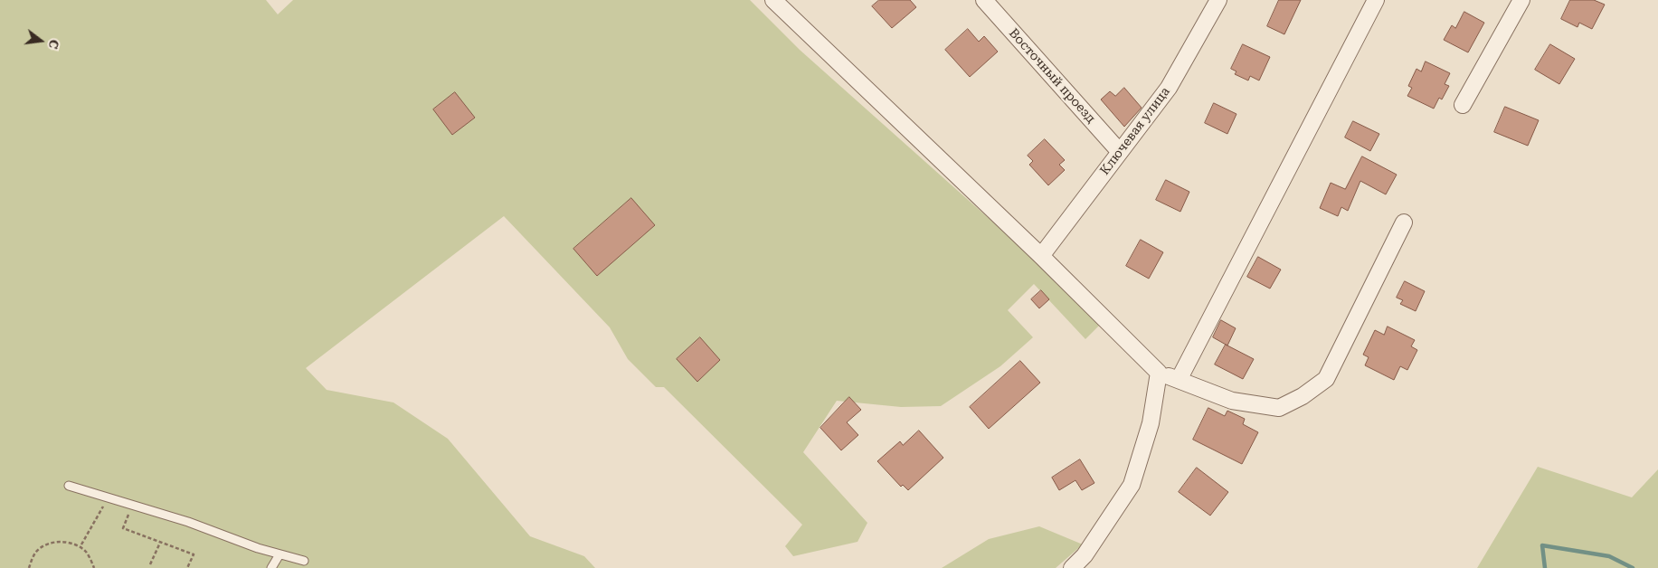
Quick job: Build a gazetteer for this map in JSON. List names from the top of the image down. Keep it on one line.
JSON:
{"streets":{"street":["Восточный проезд","Ключевая улица"]},"crossings":[["Восточный проезд","Ключевая улица"]],"north":"right"}
